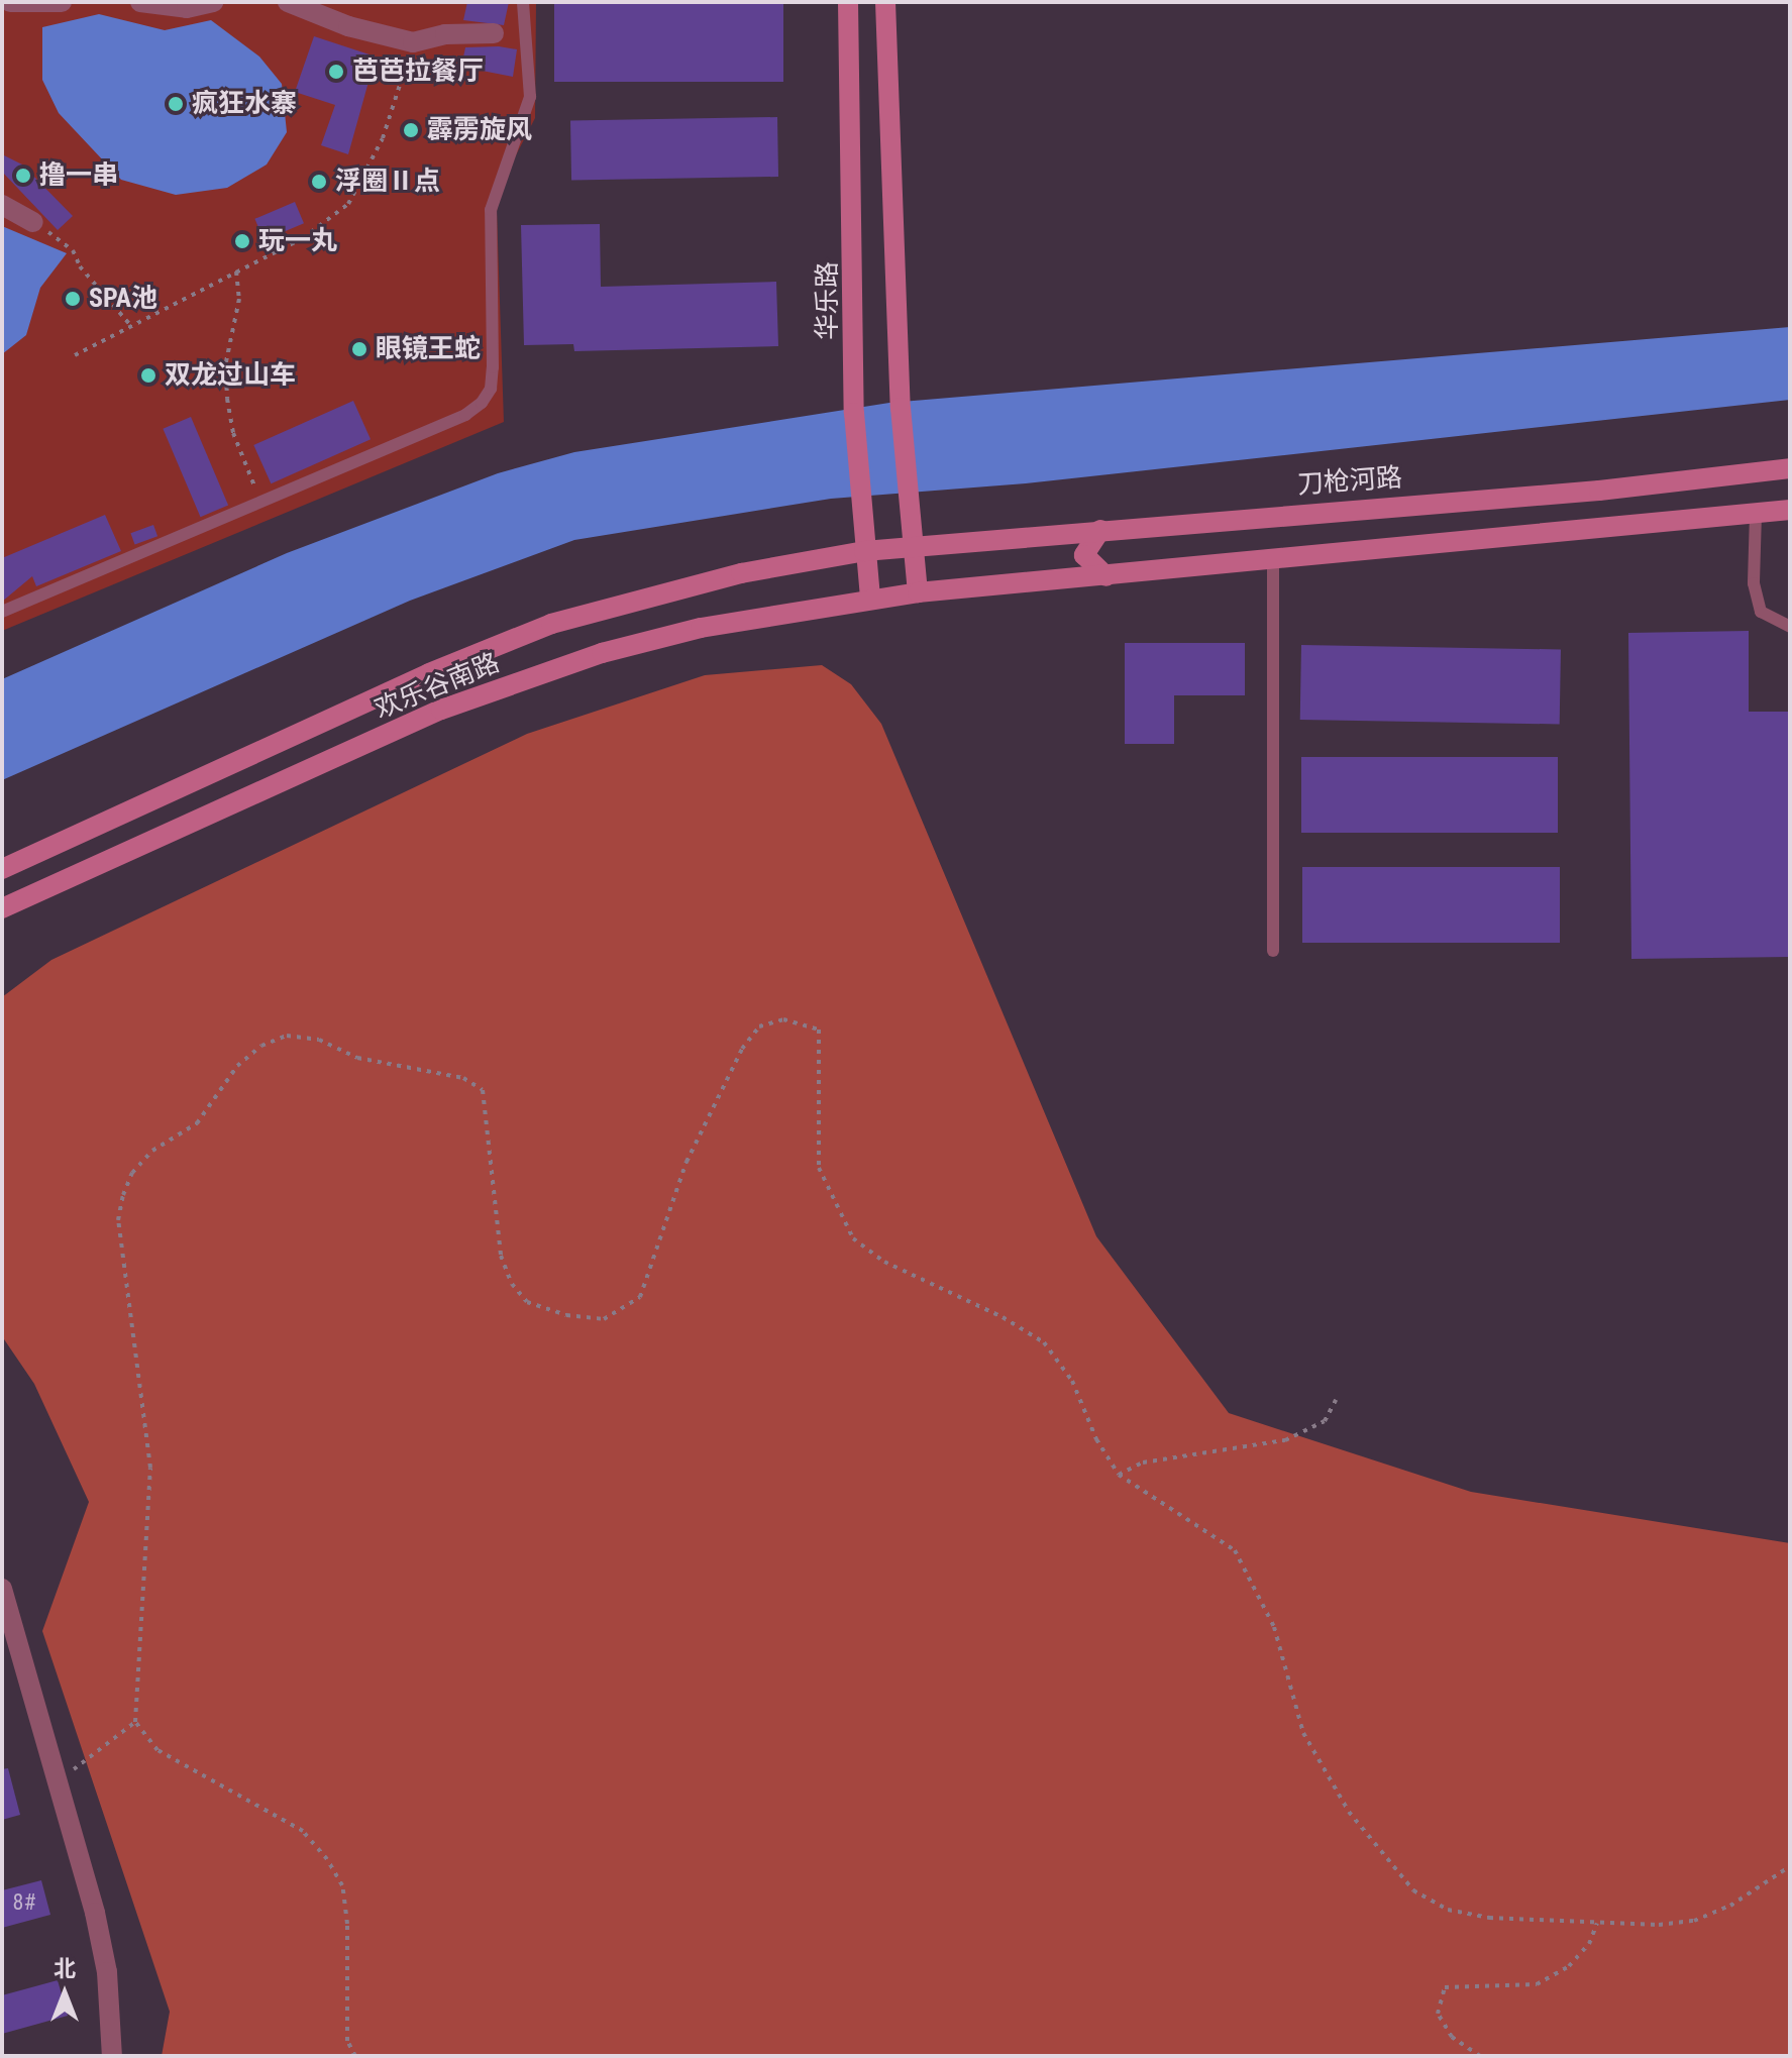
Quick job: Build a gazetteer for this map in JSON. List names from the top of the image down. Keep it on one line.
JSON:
{"streets":{"street":["华乐路","刀枪河路","欢乐谷南路"]},"crossings":[["华乐路","欢乐谷南路"],["刀枪河路","欢乐谷南路"]],"places":["芭芭拉餐厅","疯狂水寨","霹雳旋风","撸一串","浮圈Ⅱ点","玩一丸","SPA池","眼镜王蛇","双龙过山车"],"house_numbers":["8#"],"north":"top"}
